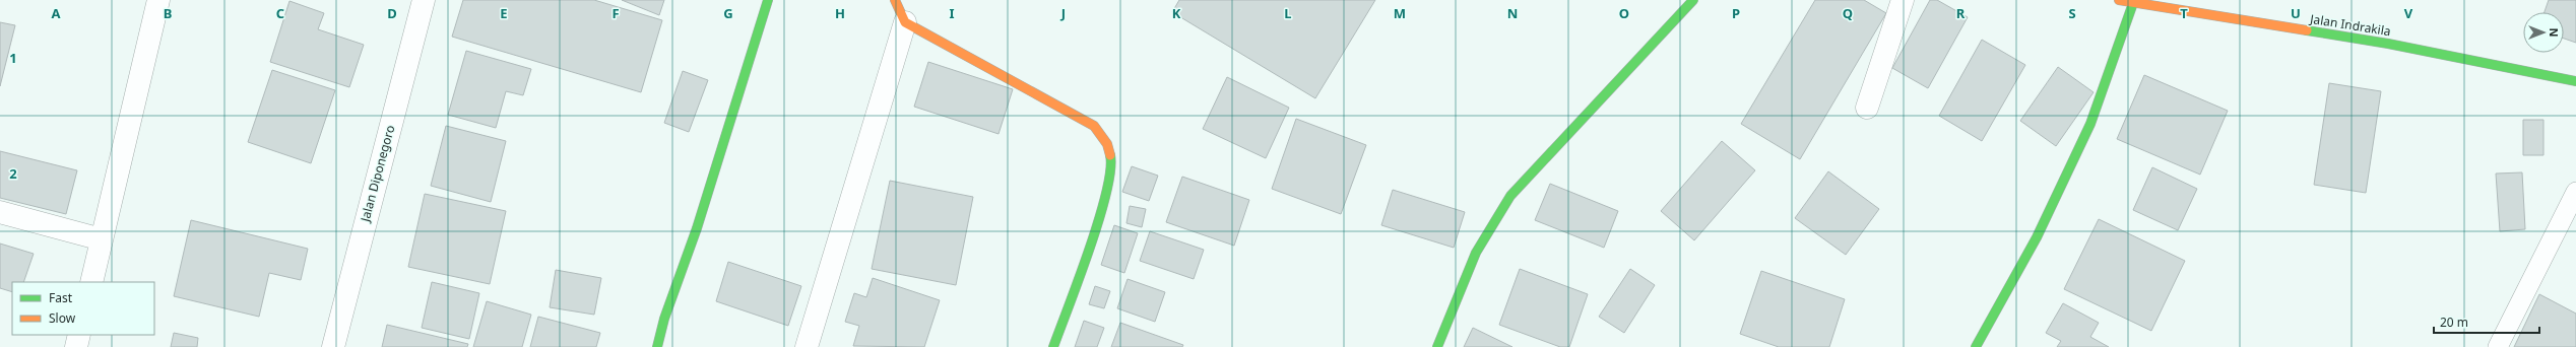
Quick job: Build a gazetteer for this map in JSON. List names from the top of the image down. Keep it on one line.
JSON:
{"streets":{"street":["Jalan Indrakila","Jalan Diponegoro"]},"legend":["Fast","Slow"],"scale_bar":"20 m","north":"right","grid":{"columns":["A","B","C","D","E","F","G","H","I","J","K","L","M","N","O","P","Q","R","S","T","U","V"],"rows":["1","2"]}}
